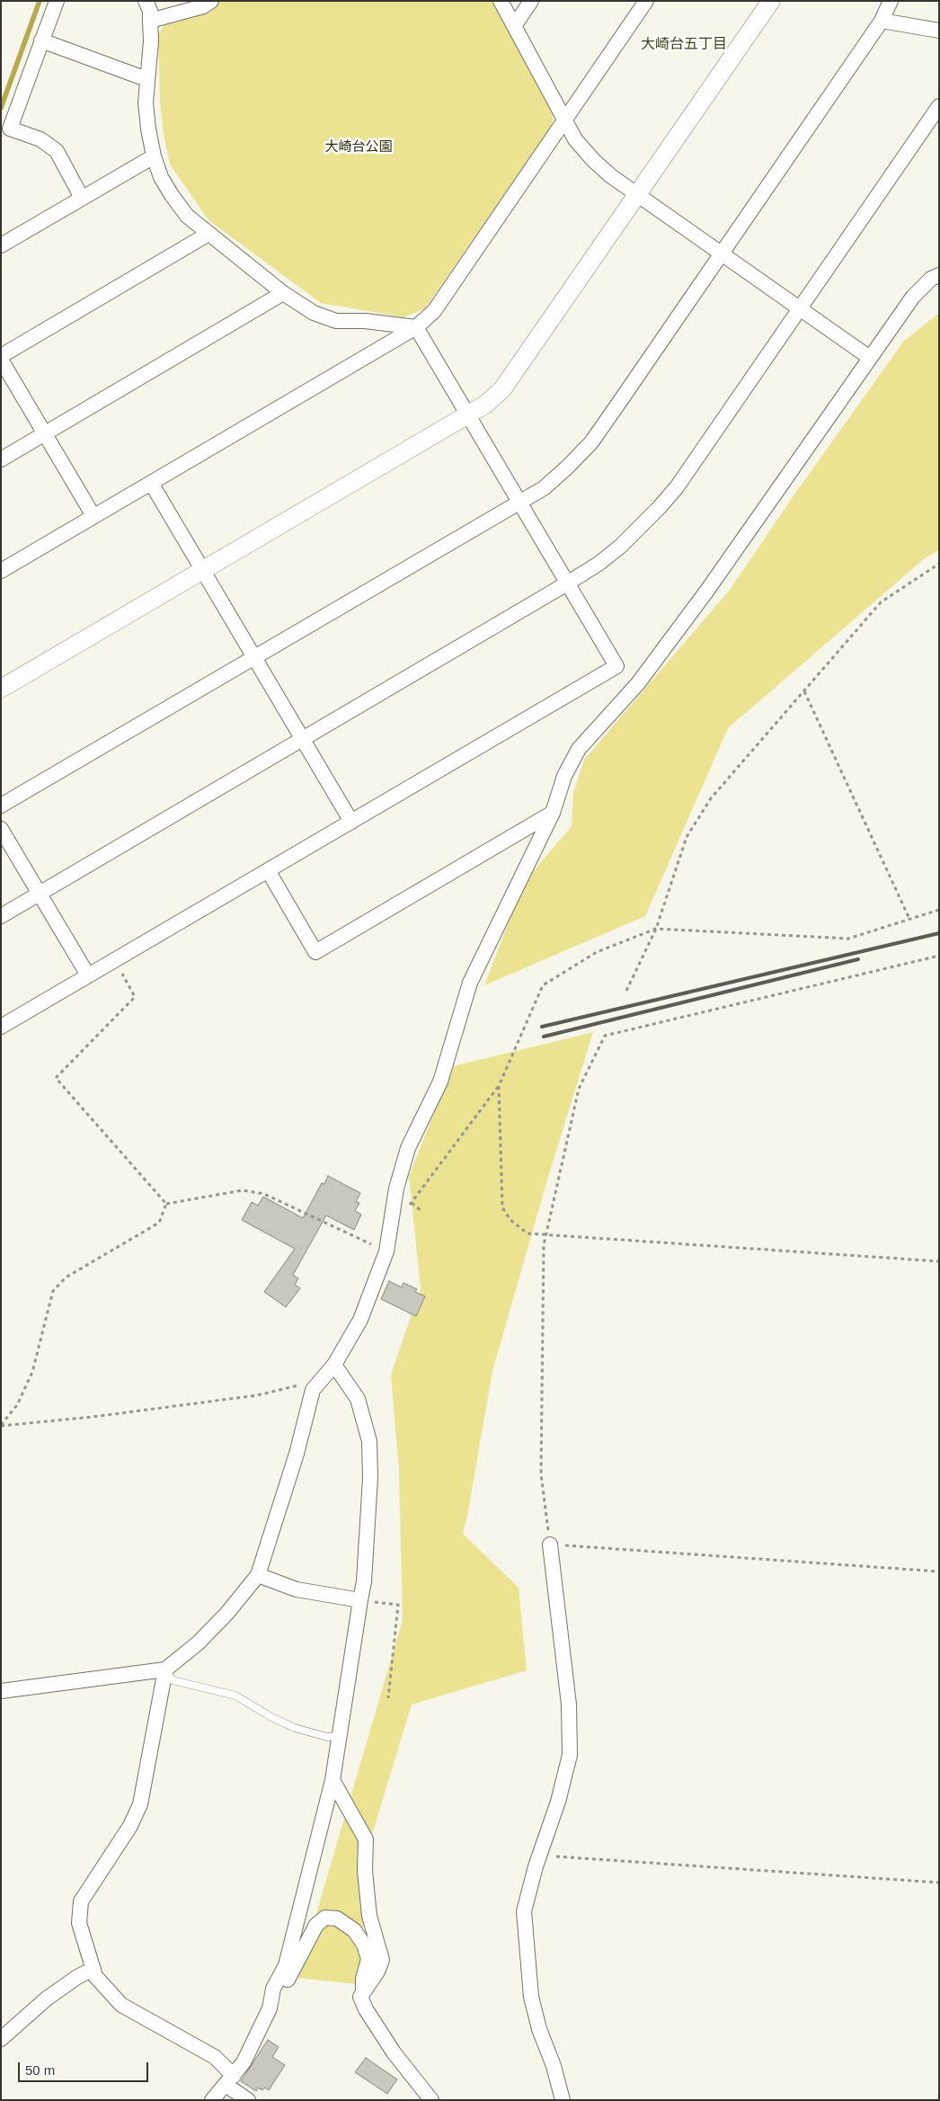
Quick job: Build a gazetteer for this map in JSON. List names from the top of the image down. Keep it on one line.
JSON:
{"districts":["大崎台五丁目"],"parks":["大崎台公園"],"scale_bar":"50 m"}
